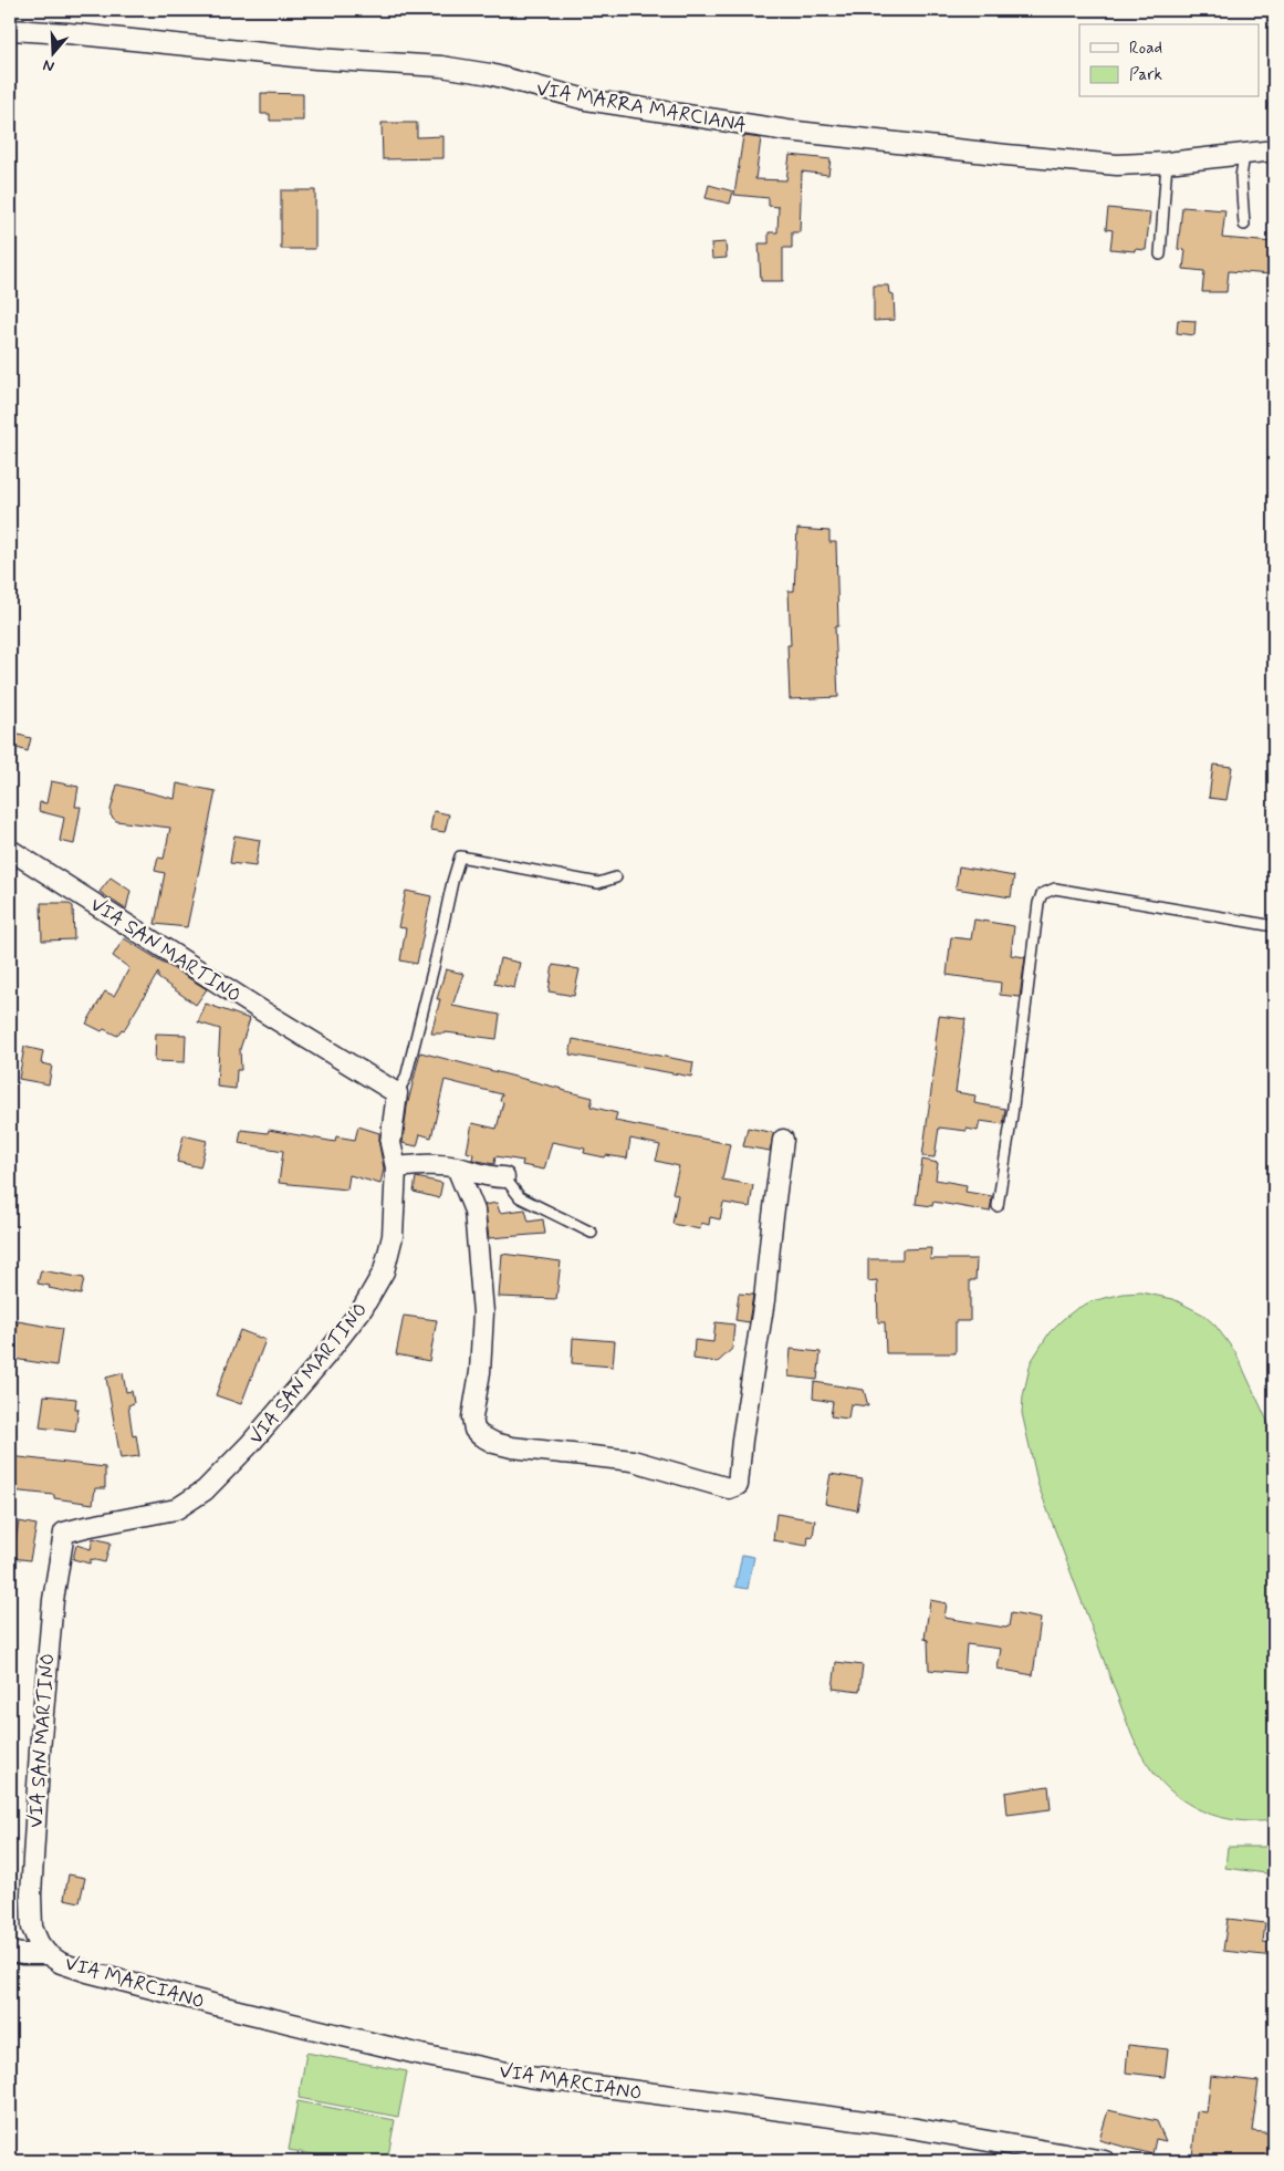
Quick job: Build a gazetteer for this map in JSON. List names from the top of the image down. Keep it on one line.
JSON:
{"streets":{"street":["VIA MARRA MARCIANA","VIA SAN MARTINO","VIA MARCIANO"]},"crossings":[["VIA SAN MARTINO","VIA MARCIANO"]],"legend":["Road","Park"],"north":"bottom"}
